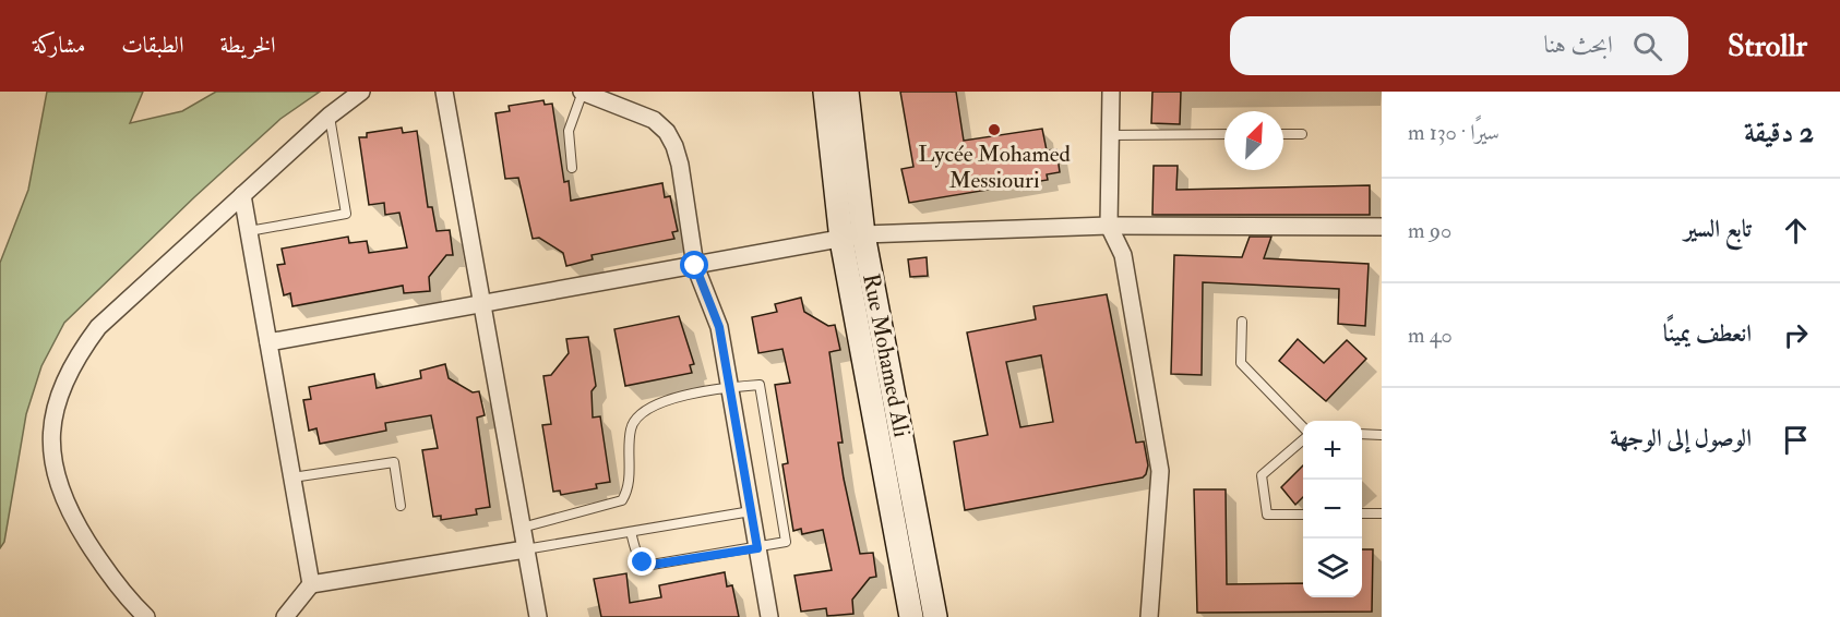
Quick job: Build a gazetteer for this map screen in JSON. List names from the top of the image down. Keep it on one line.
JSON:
{"streets":{"street":["Rue Mohamed Ali"]},"places":["Lycée Mohamed Messiouri"],"north":"top right","page":{"header":"Strollr","search":"ابحث هنا","nav":["الخريطة","الطبقات","مشاركة"],"heading":["2 دقيقة","سيرًا · 130 m"],"list":[["تابع السير","90 m"],["انعطف يمينًا","40 m"],"الوصول إلى الوجهة"],"map_buttons":["+","−"]}}
